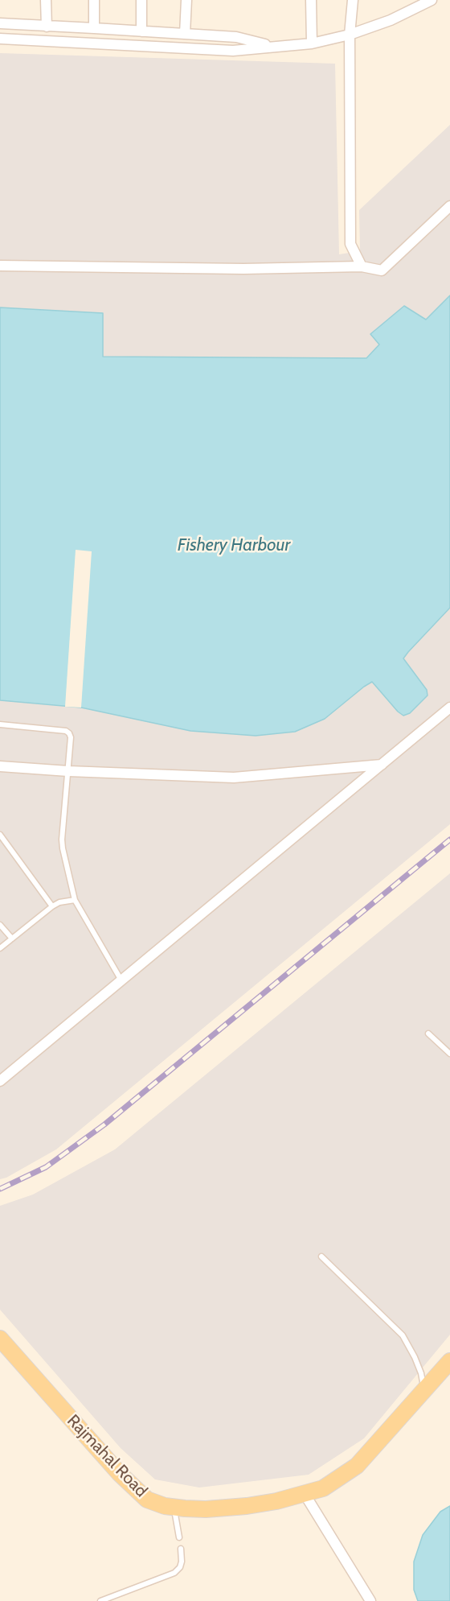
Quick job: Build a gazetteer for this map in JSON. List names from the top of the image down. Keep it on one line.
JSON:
{"streets":{"main road":["Rajmahal Road"]},"water":["Fishery Harbour"]}
